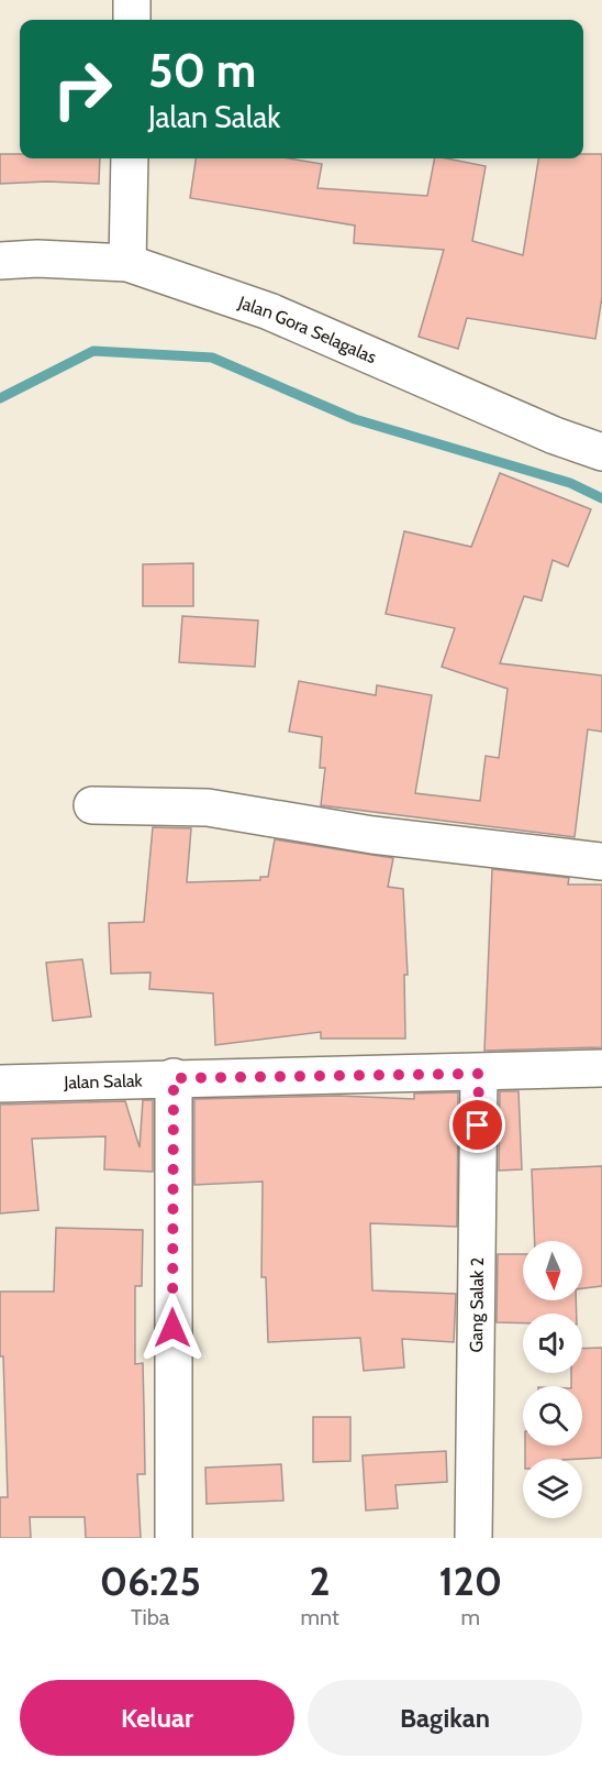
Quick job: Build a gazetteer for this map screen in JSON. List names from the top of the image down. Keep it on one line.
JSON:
{"streets":{"street":["Jalan Gora Selagalas","Jalan Salak","Gang Salak 2"]},"crossings":[["Jalan Salak","Gang Salak 2"]],"north":"bottom","page":{"turn":["50 m","Jalan Salak"],"eta":["06:25","Tiba","2","mnt","120","m"],"buttons":["Keluar","Bagikan"]}}
